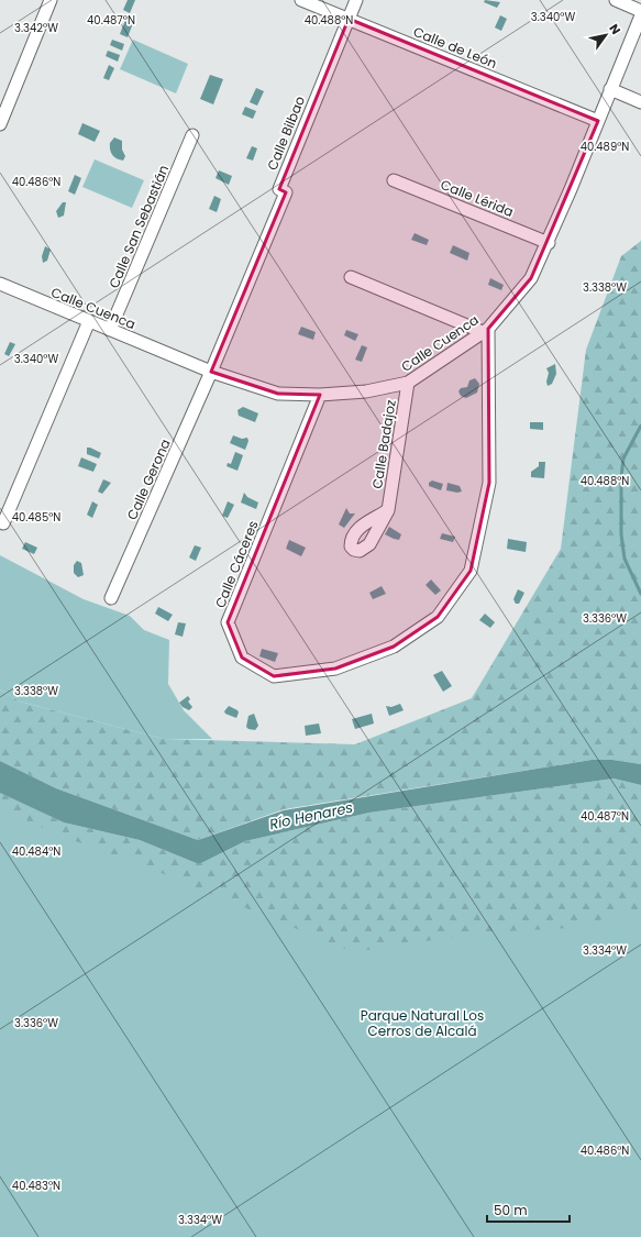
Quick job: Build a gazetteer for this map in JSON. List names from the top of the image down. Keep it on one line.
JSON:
{"streets":{"street":["Calle de León","Calle Bilbao","Calle Lérida","Calle San Sebastián","Calle Cuenca","Calle Badajoz","Calle Gerona","Calle Cáceres"]},"crossings":[["Calle de León","Calle Bilbao"],["Calle de León","Calle Cuenca"],["Calle Bilbao","Calle Cuenca"],["Calle Bilbao","Calle Gerona"],["Calle Lérida","Calle Cuenca"],["Calle San Sebastián","Calle Cuenca"],["Calle Cuenca","Calle Badajoz"],["Calle Cuenca","Calle Gerona"],["Calle Cuenca","Calle Cáceres"]],"water":["Río Henares"],"parks":["Parque Natural Los Cerros de Alcalá"],"scale_bar":"50 m","north":"top right","coordinates":["3.340°W","40.487°N","40.488°N","3.342°W","40.489°N","40.486°N","3.338°W","40.485°N","3.336°W","40.484°N","3.334°W","40.483°N"]}
